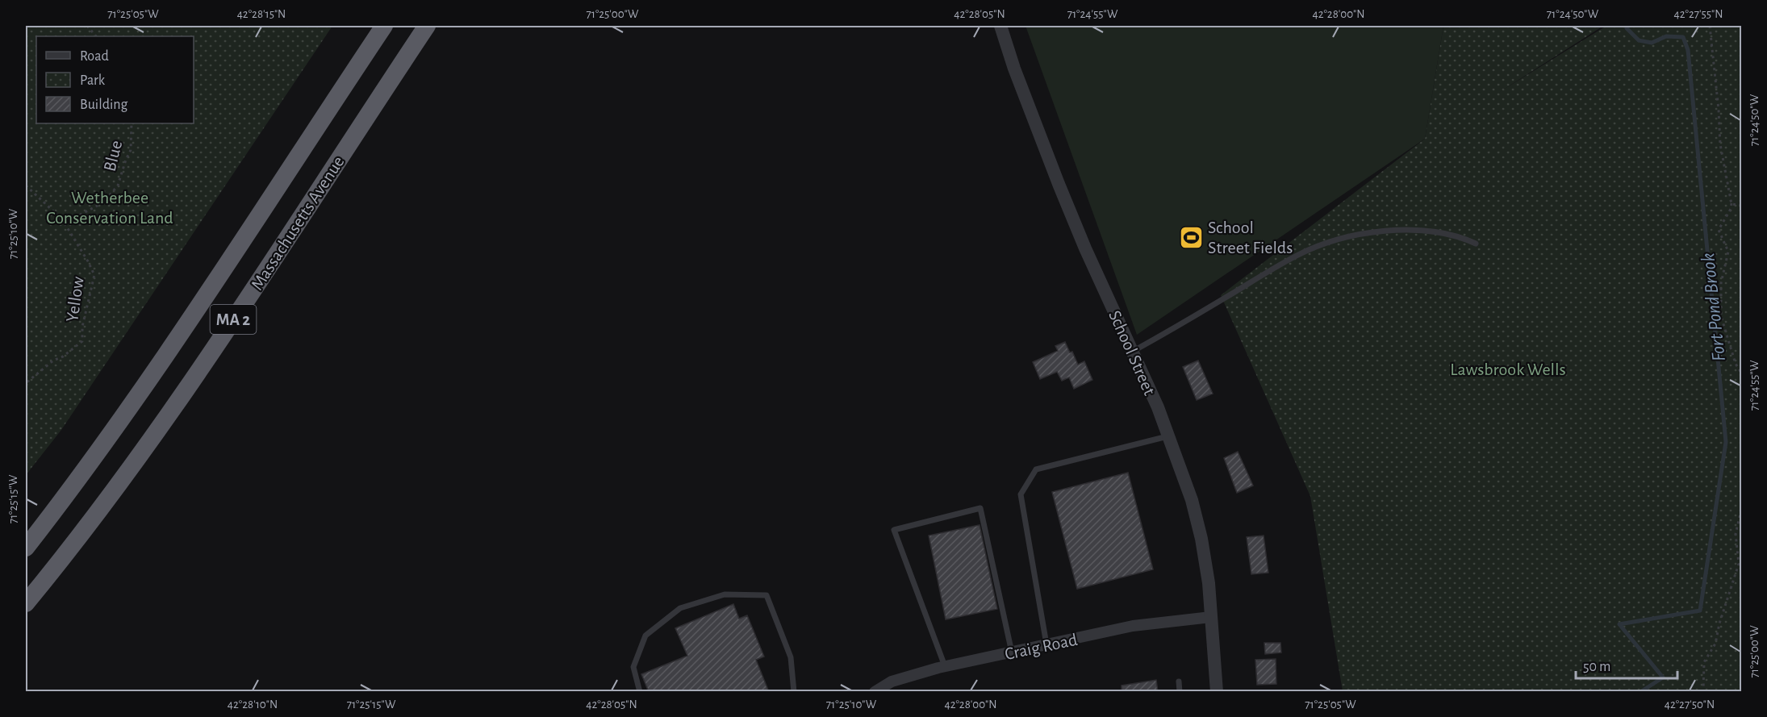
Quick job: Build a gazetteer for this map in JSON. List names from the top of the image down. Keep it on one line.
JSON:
{"streets":{"highway":["Massachusetts Avenue","MA 2"],"street":["School Street","Craig Road"],"path":["Blue","Yellow"]},"crossings":[["Blue","Yellow"],["School Street","Craig Road"]],"water":["Fort Pond Brook"],"parks":["Wetherbee Conservation Land","Lawsbrook Wells"],"places":{"sports":["School Street Fields"]},"legend":["Road","Park","Building"],"scale_bar":"50 m","coordinates":["71°25'05\"W","42°28'15\"N","71°25'00\"W","42°28'05\"N","71°24'55\"W","42°28'00\"N","71°24'50\"W","42°27'55\"N","71°25'10\"W","71°25'15\"W","42°28'10\"N","42°27'50\"N"]}
